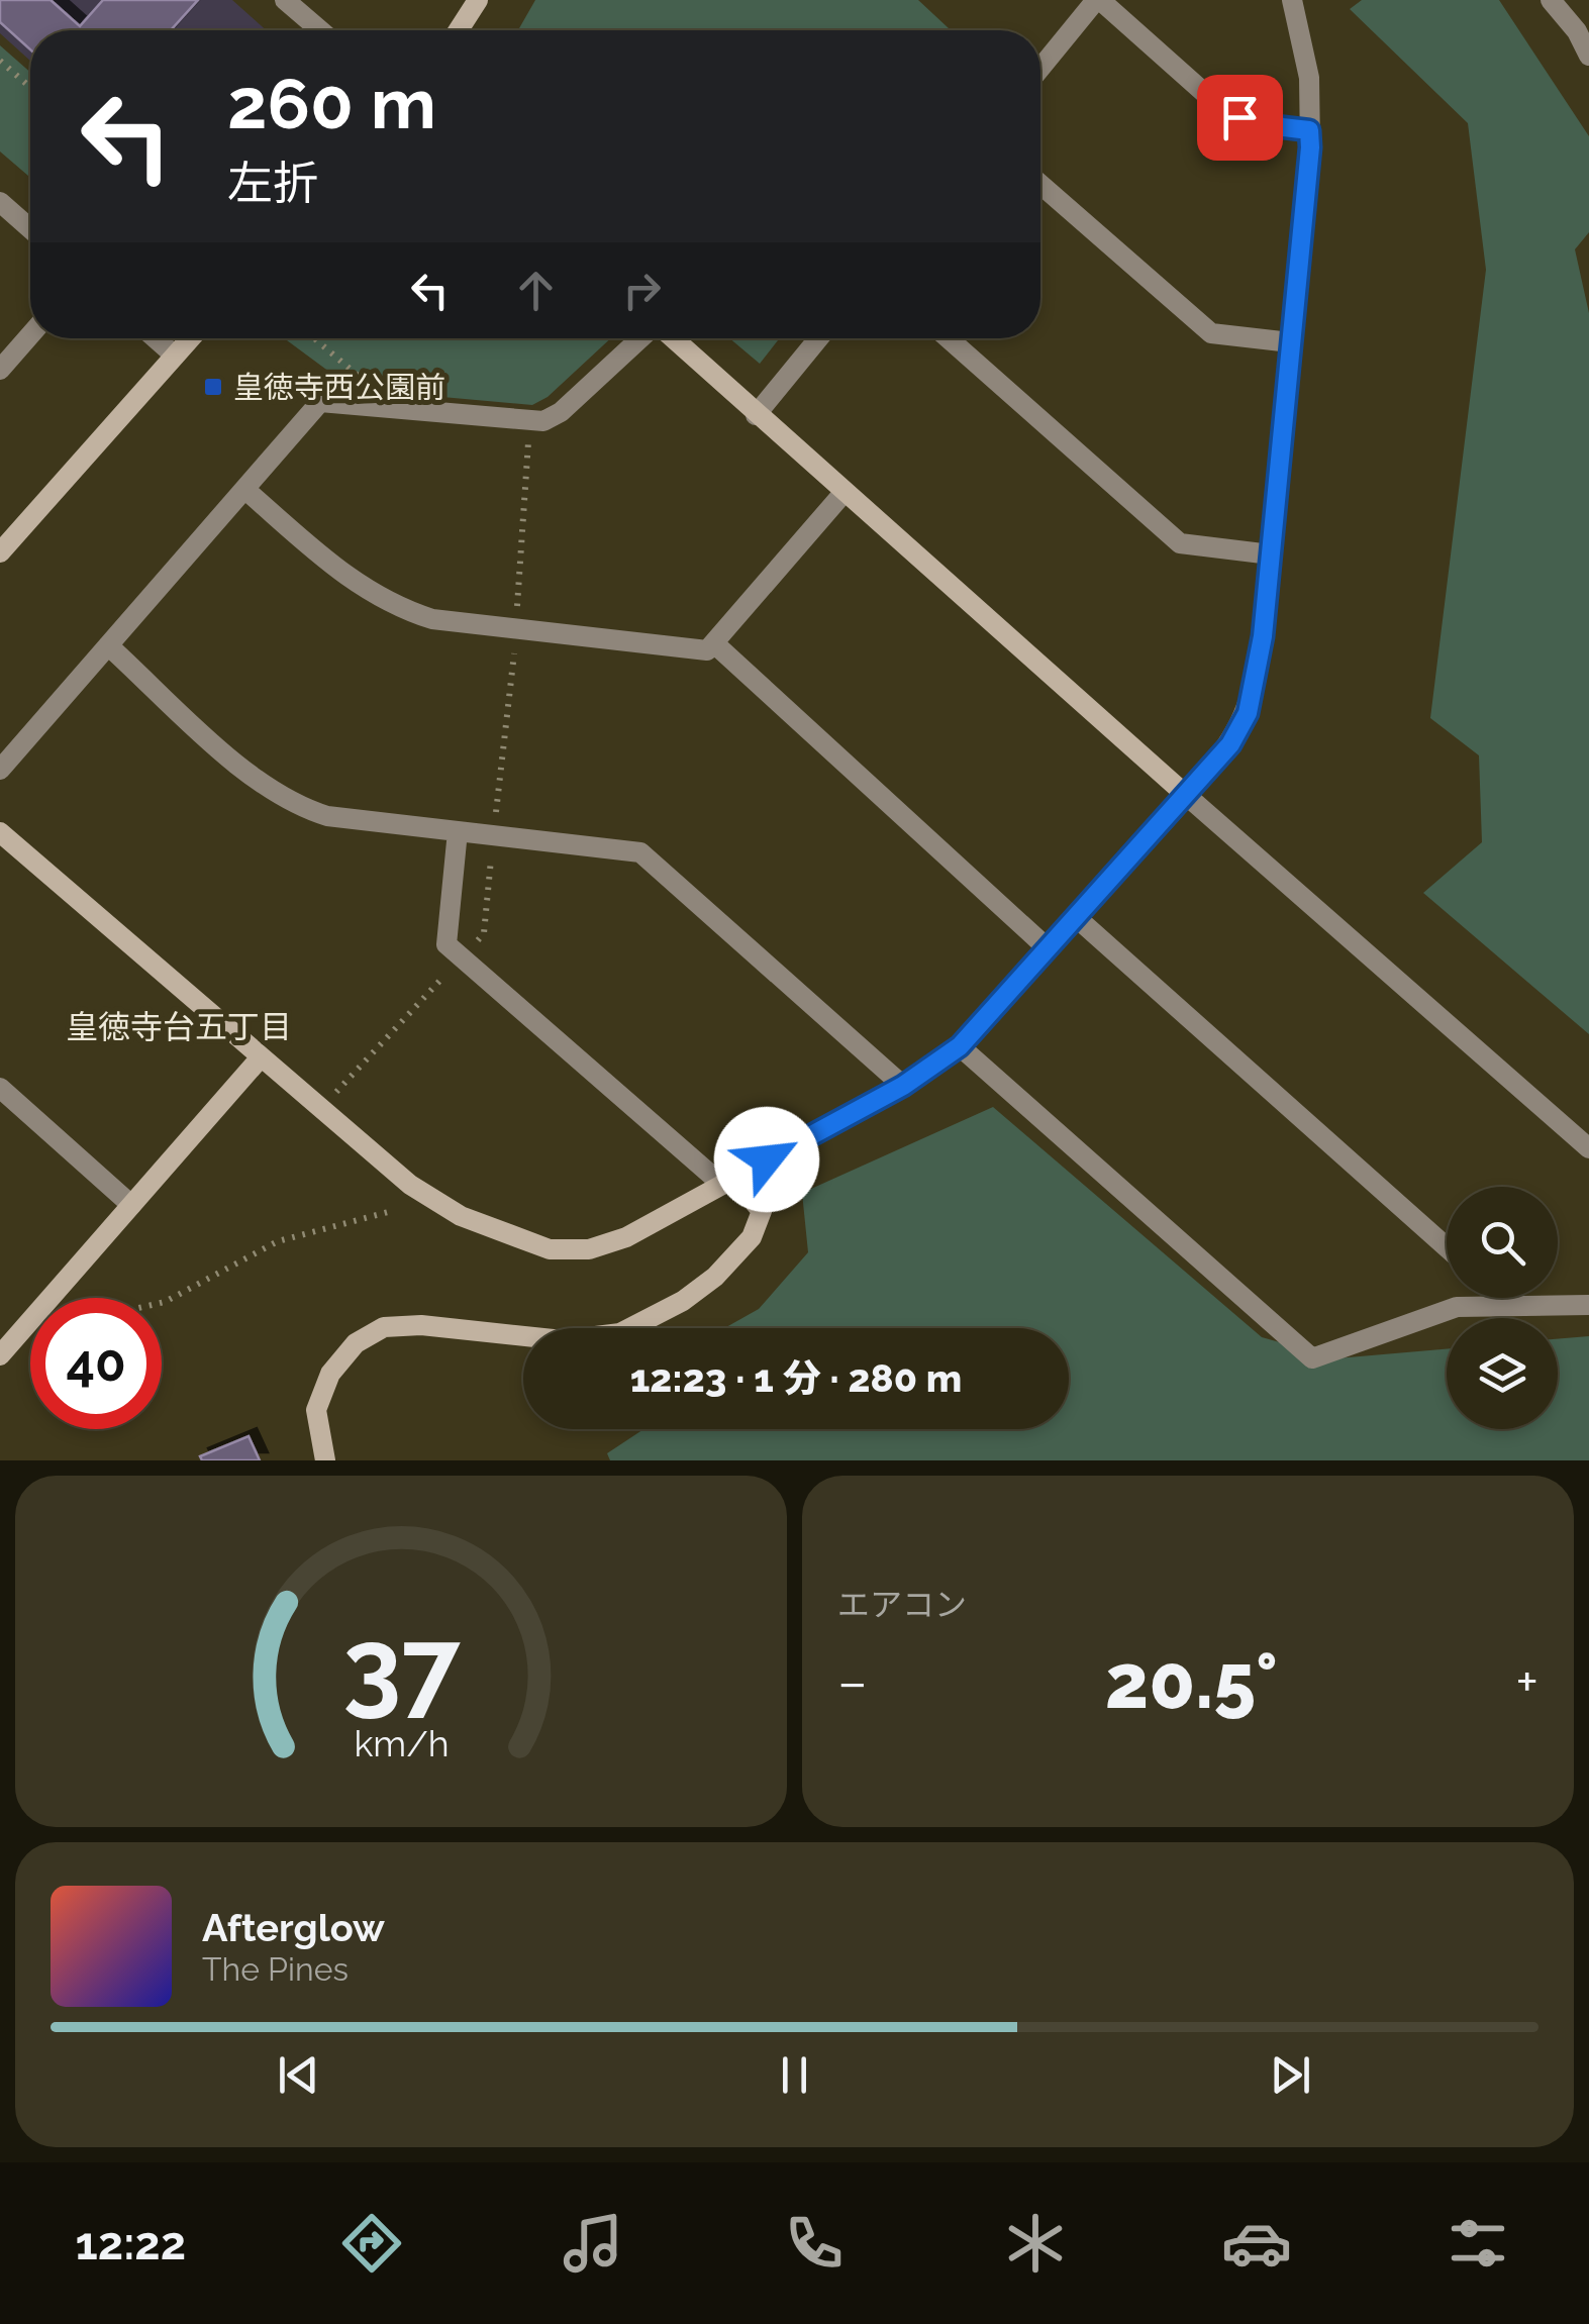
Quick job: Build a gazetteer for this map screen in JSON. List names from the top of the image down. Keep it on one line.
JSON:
{"districts":["皇徳寺台五丁目"],"places":{"transit":["皇徳寺西公園前"]},"page":{"turn":["260 m","左折"],"limit":"40","trip":"12:23 · 1 分 · 280 m","tile":"エアコン","heat":["−","20.5°","+"],"song":["Afterglow","The Pines"],"tabs":"12:22","gauge":["37","km/h"]}}
